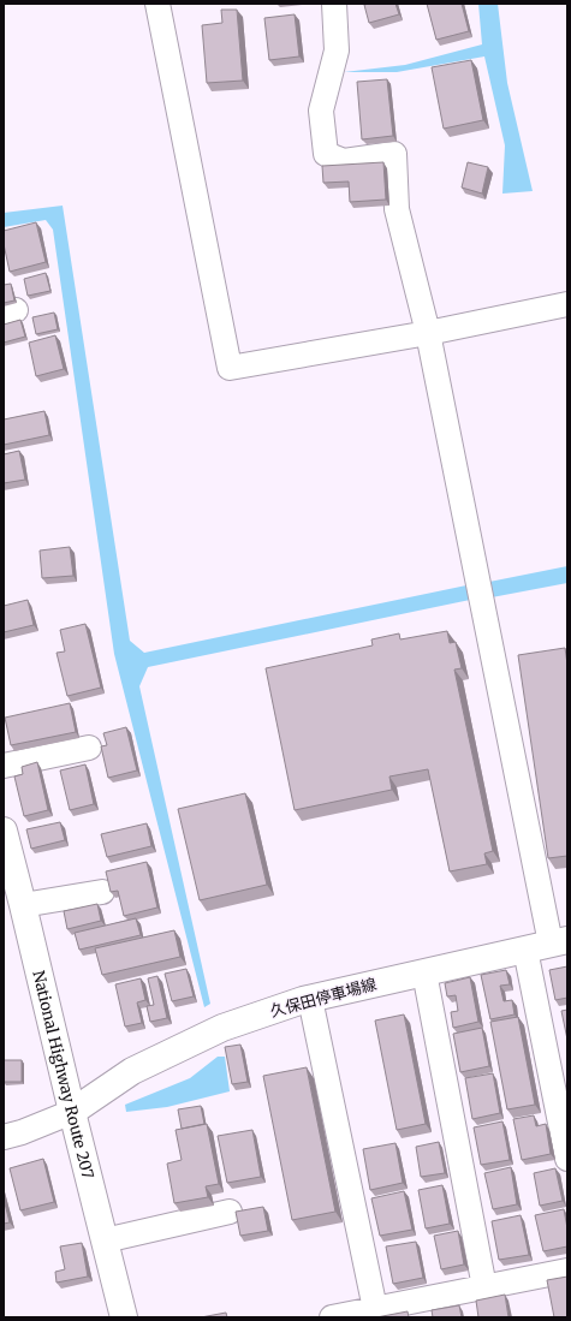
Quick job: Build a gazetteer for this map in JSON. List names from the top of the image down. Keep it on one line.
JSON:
{"streets":{"main road":["久保田停車場線","National Highway Route 207"]},"crossings":[["久保田停車場線","National Highway Route 207"]]}
